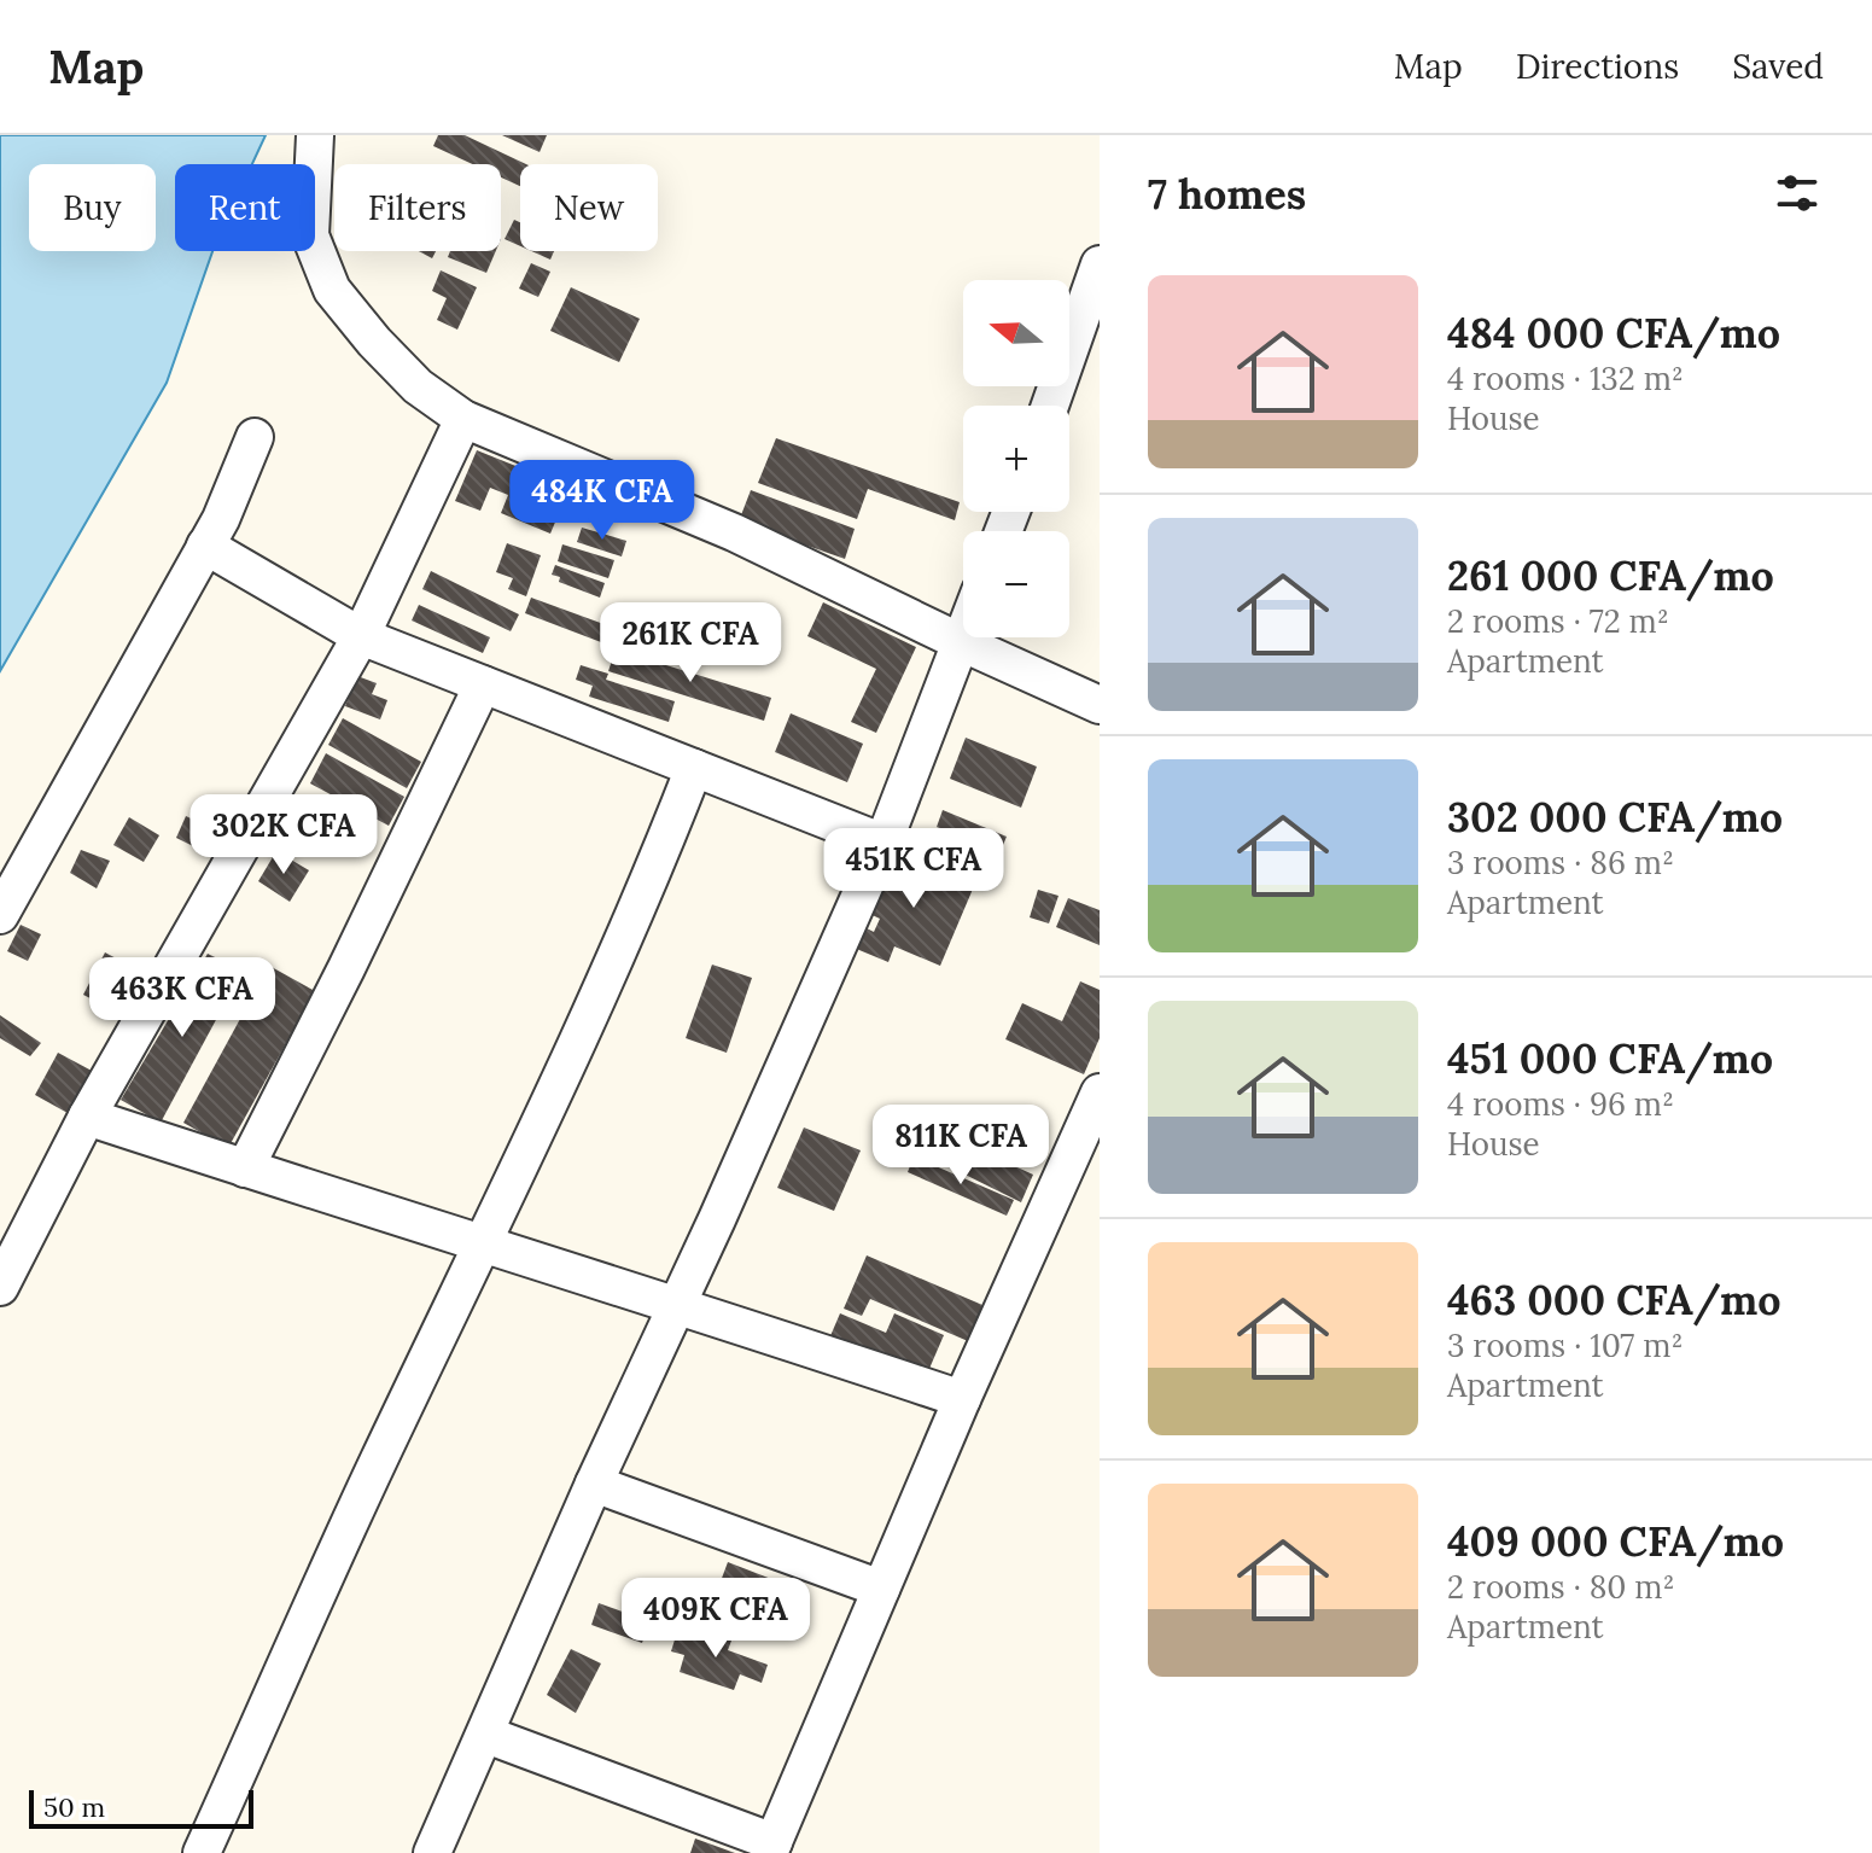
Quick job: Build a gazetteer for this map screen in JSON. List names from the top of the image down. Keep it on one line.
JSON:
{"scale_bar":"50 m","north":"left","page":{"header":"Map","nav":["Map","Directions","Saved"],"heading":"7 homes","chip":["Buy","Rent","Filters","New"],"list":[{"name":"484 000 CFA/mo","note":"4 rooms · 132 m² · House"},{"name":"261 000 CFA/mo","note":"2 rooms · 72 m² · Apartment"},{"name":"302 000 CFA/mo","note":"3 rooms · 86 m² · Apartment"},{"name":"451 000 CFA/mo","note":"4 rooms · 96 m² · House"},{"name":"463 000 CFA/mo","note":"3 rooms · 107 m² · Apartment"},{"name":"409 000 CFA/mo","note":"2 rooms · 80 m² · Apartment"}],"map_buttons":["+","−"],"price":["484K CFA","261K CFA","302K CFA","451K CFA","463K CFA","811K CFA","409K CFA"],"scale":"50 m"}}
